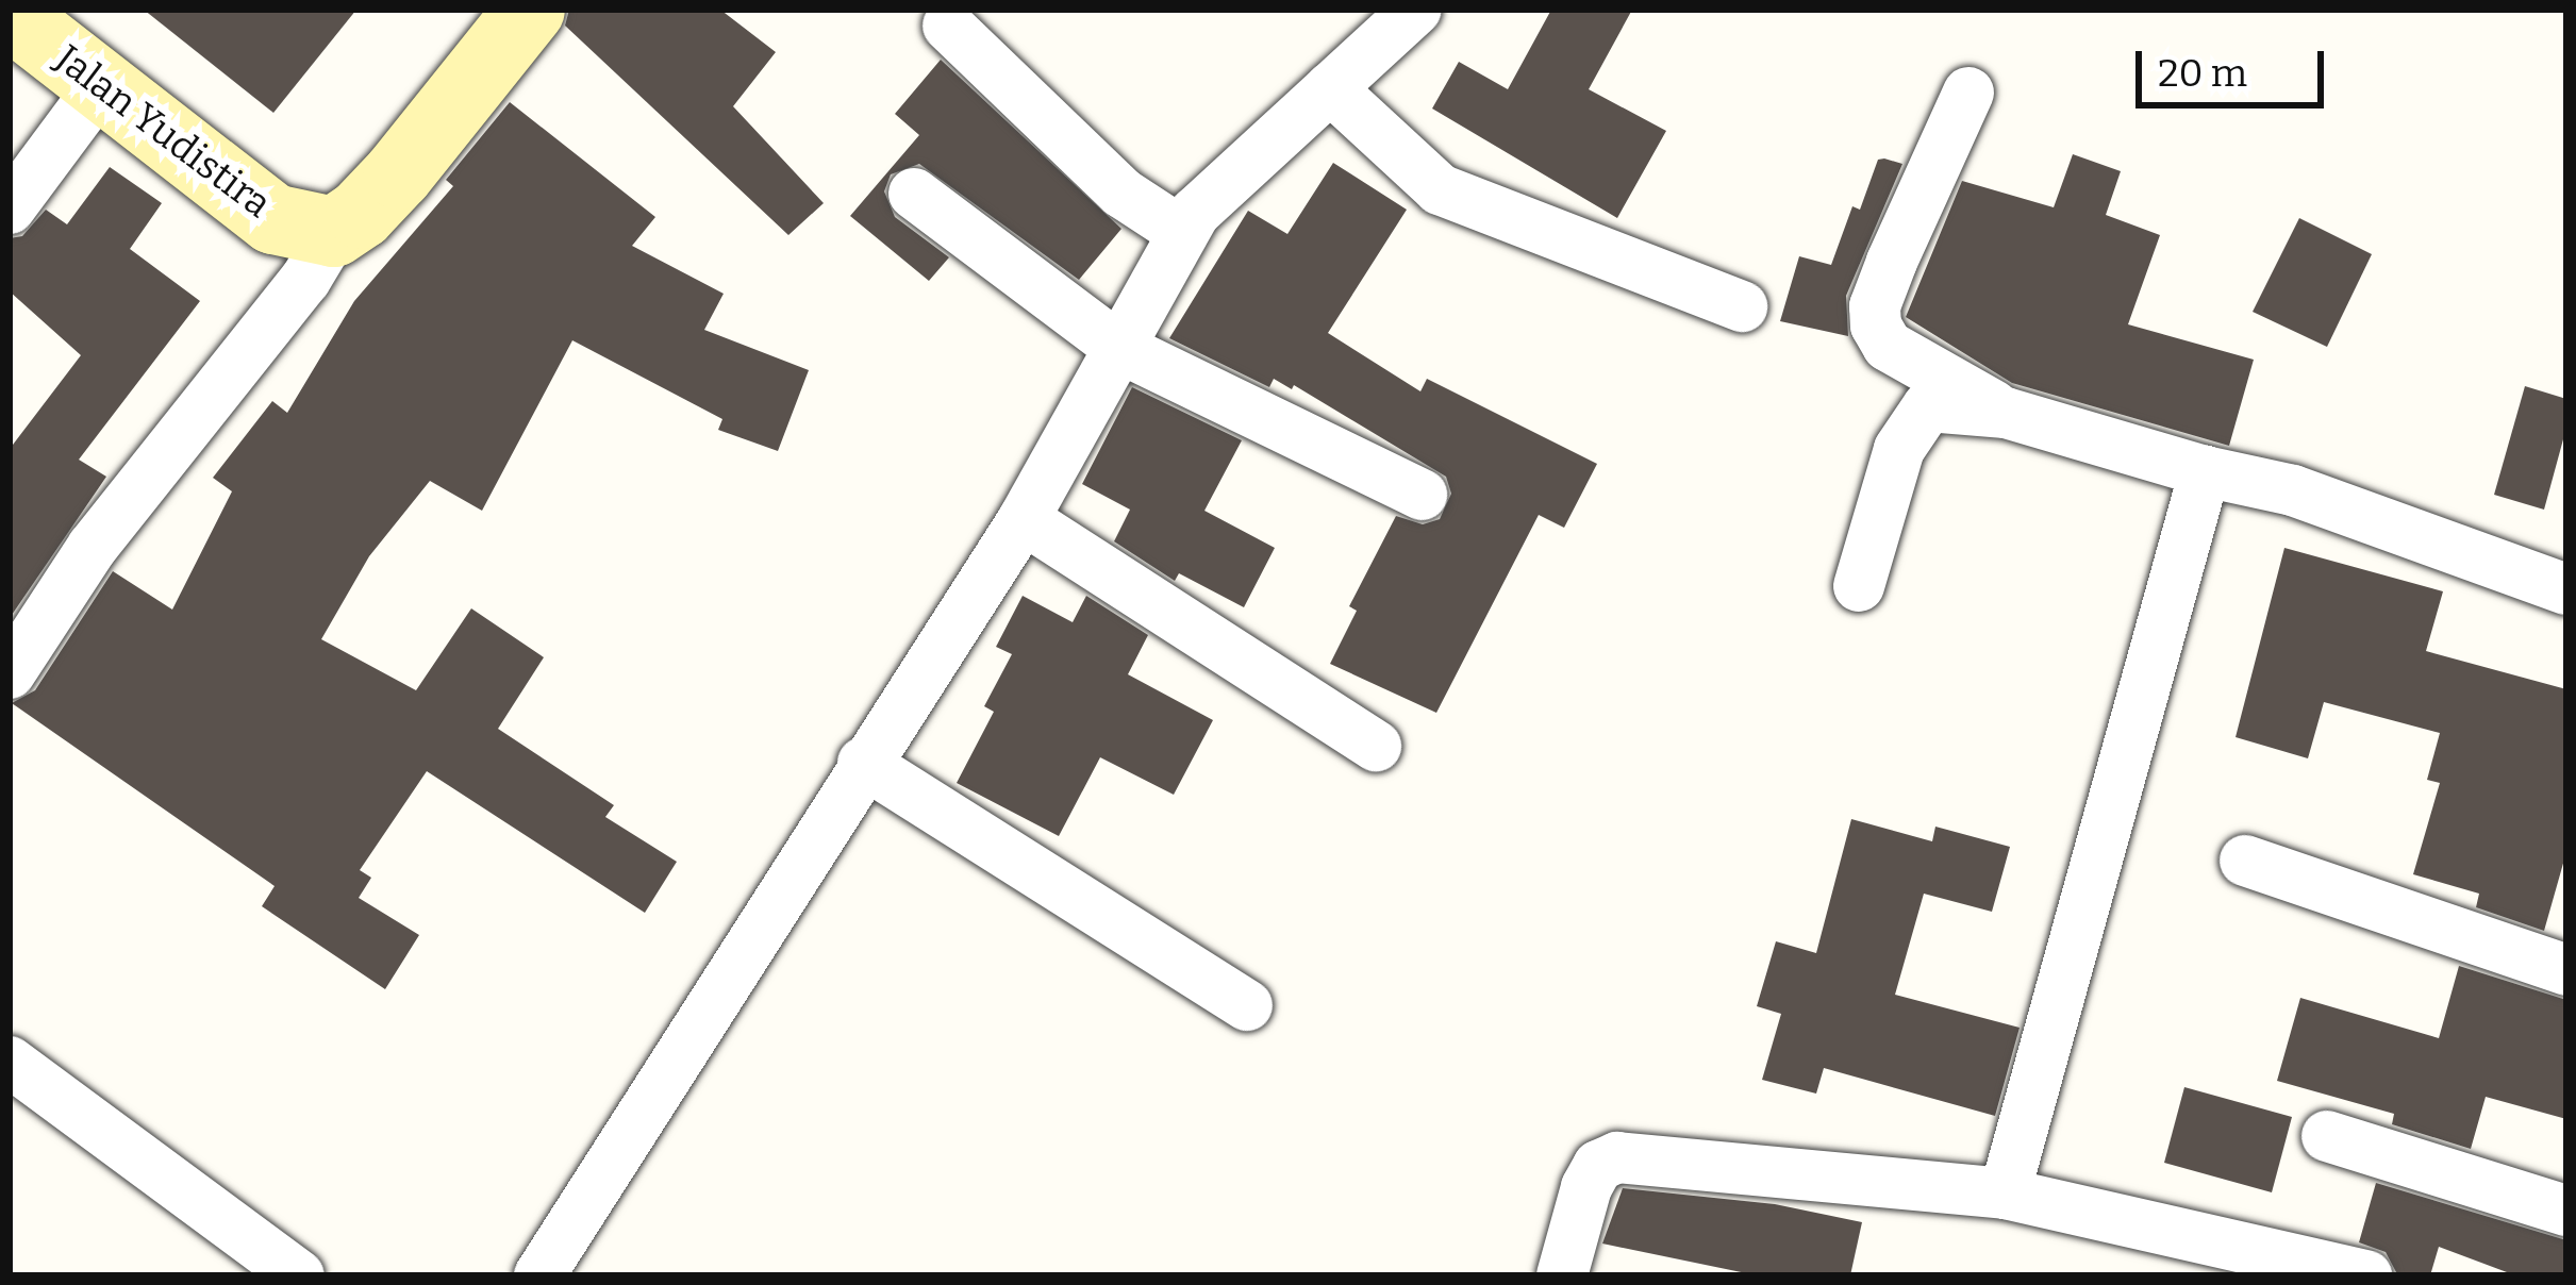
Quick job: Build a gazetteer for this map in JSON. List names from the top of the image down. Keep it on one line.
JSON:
{"streets":{"street":["Jalan Yudistira"]},"scale_bar":"20 m"}
